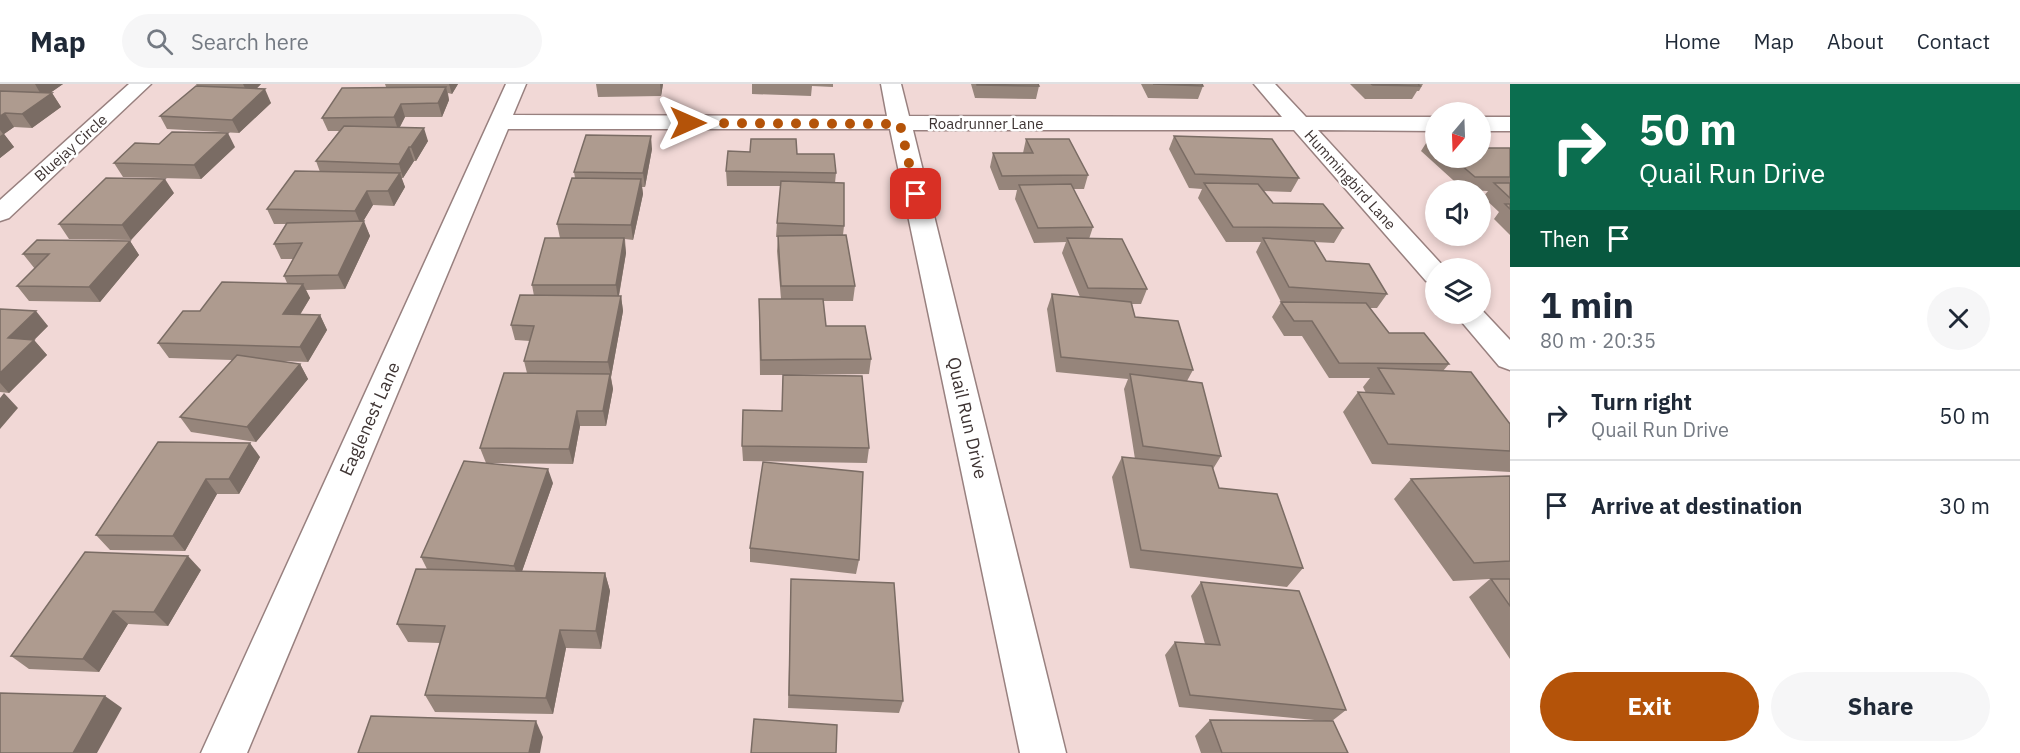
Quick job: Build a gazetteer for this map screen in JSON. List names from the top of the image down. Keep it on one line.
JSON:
{"streets":{"street":["Roadrunner Lane","Bluejay Circle","Hummingbird Lane","Quail Run Drive","Eaglenest Lane"]},"crossings":[["Roadrunner Lane","Hummingbird Lane"],["Roadrunner Lane","Quail Run Drive"],["Roadrunner Lane","Eaglenest Lane"]],"north":"bottom","page":{"header":"Map","search":"Search here","nav":["Home","Map","About","Contact"],"turn":["50 m","Quail Run Drive"],"then":"Then","heading":["1 min","80 m · 20:35"],"list":[{"name":"Turn right","note":"Quail Run Drive","value":"50 m"},{"name":"Arrive at destination","value":"30 m"}],"buttons":["Exit","Share"]}}
